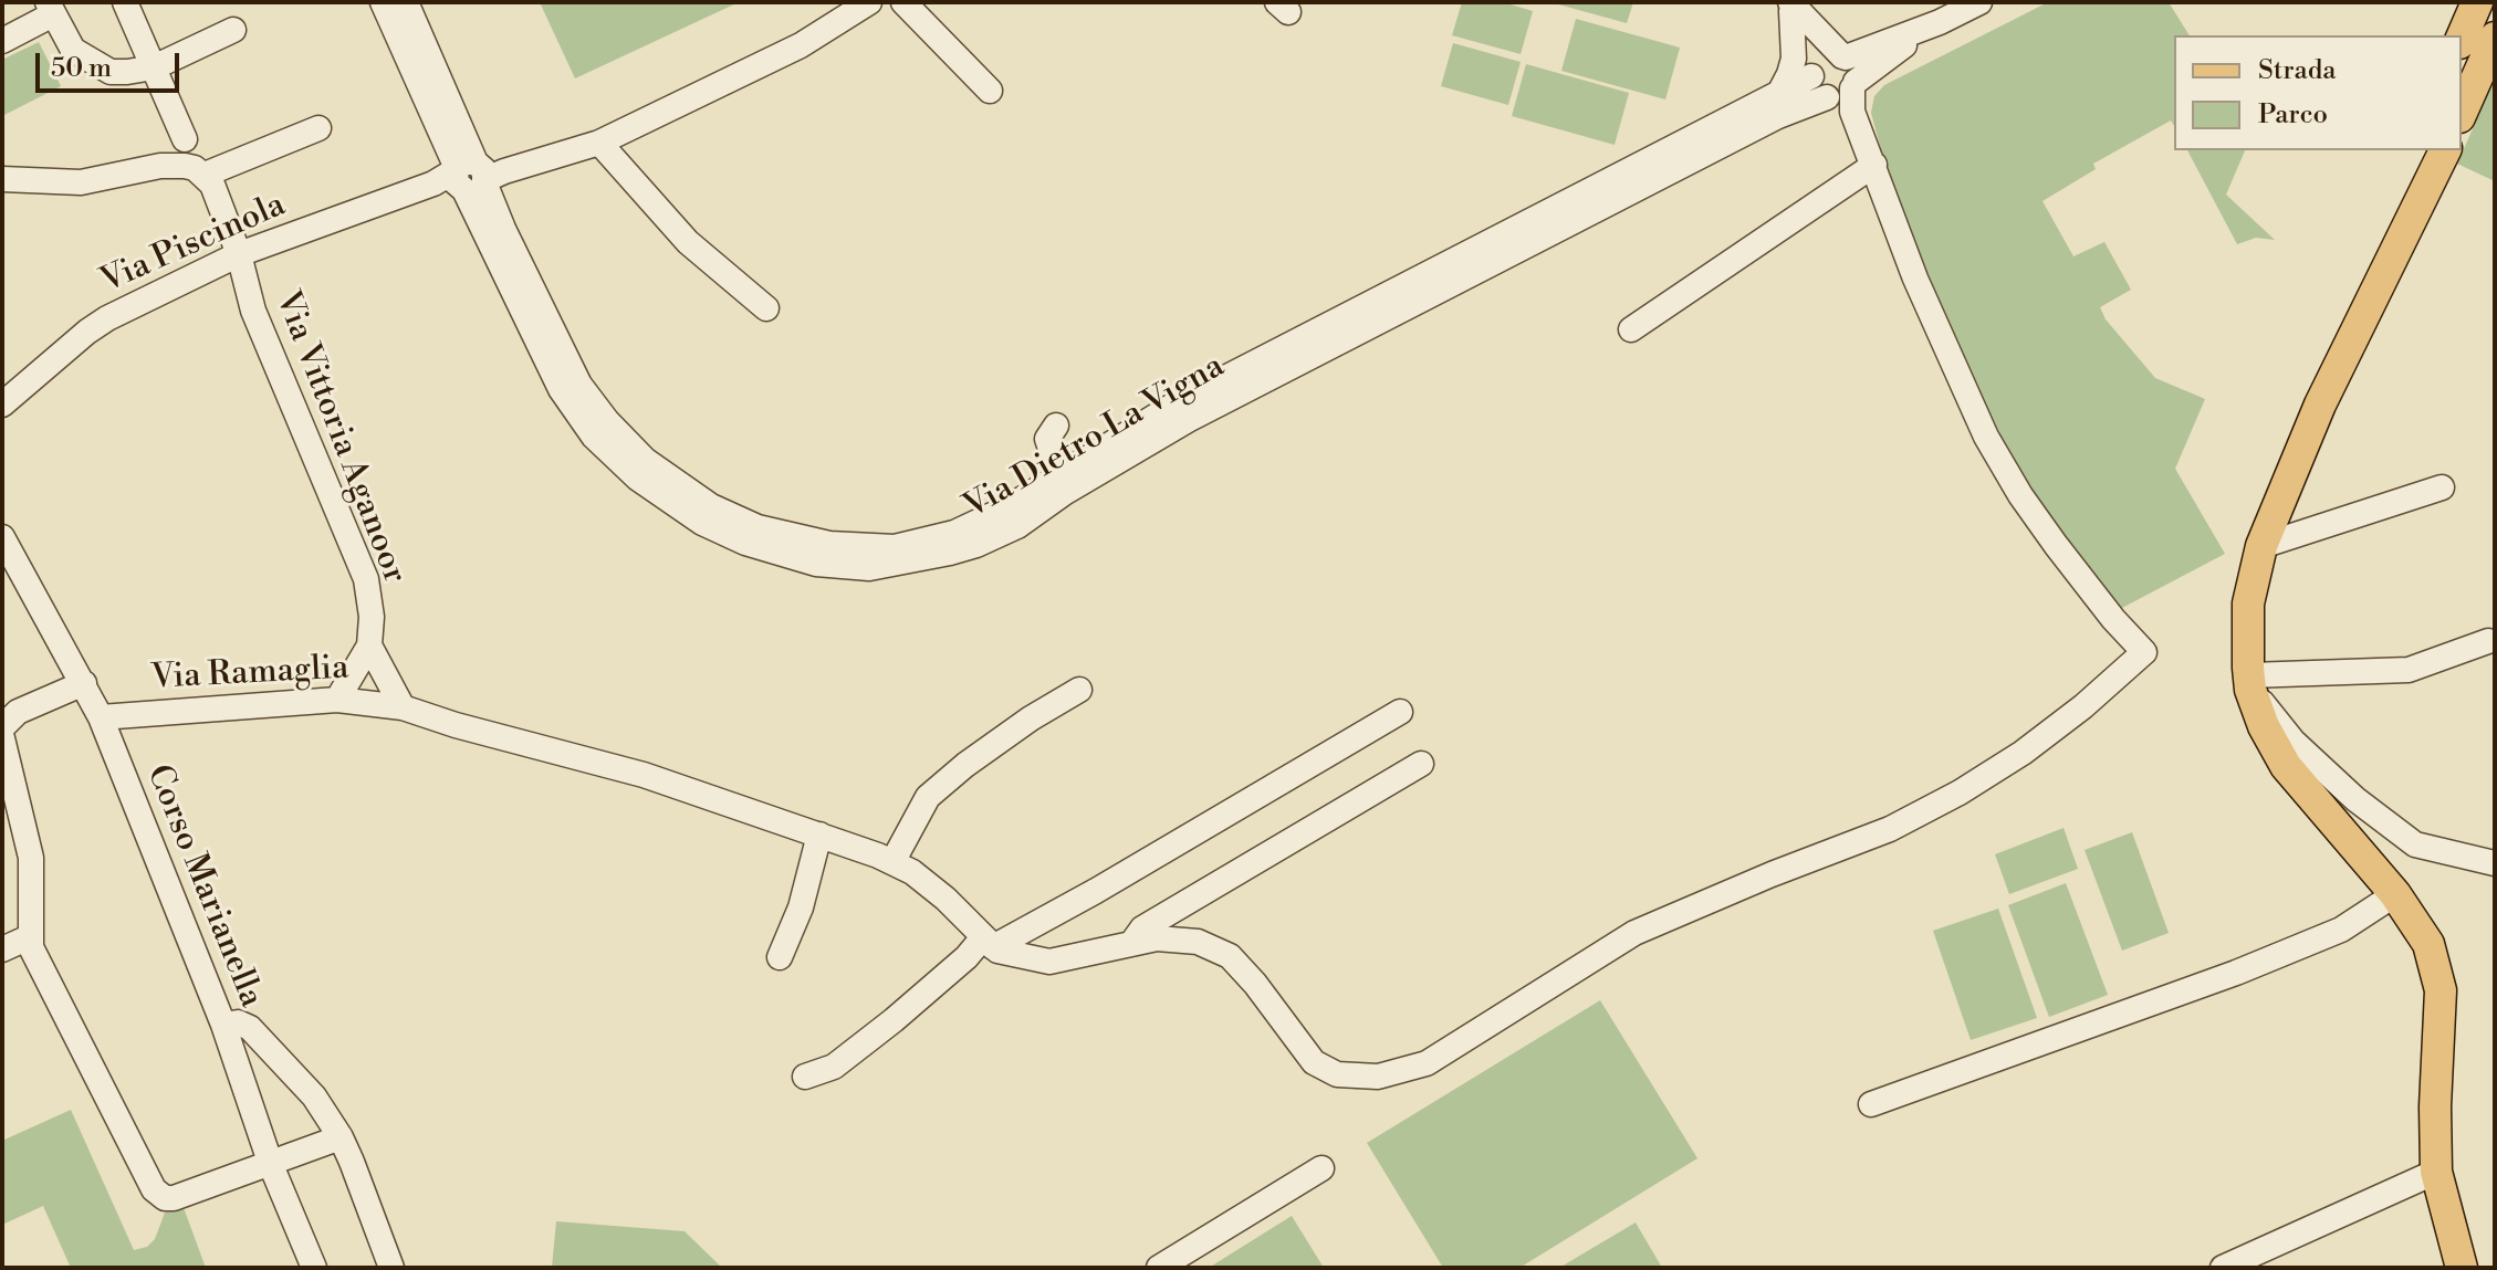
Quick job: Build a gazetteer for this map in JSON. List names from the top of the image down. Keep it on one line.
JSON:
{"streets":{"street":["Via Piscinola","Via Vittoria Aganoor","Via Dietro La Vigna","Via Ramaglia","Corso Marianella"]},"crossings":[["Via Piscinola","Via Vittoria Aganoor"],["Via Piscinola","Via Dietro La Vigna"],["Via Vittoria Aganoor","Via Ramaglia"],["Via Ramaglia","Corso Marianella"]],"legend":["Strada","Parco"],"scale_bar":"50 m"}
